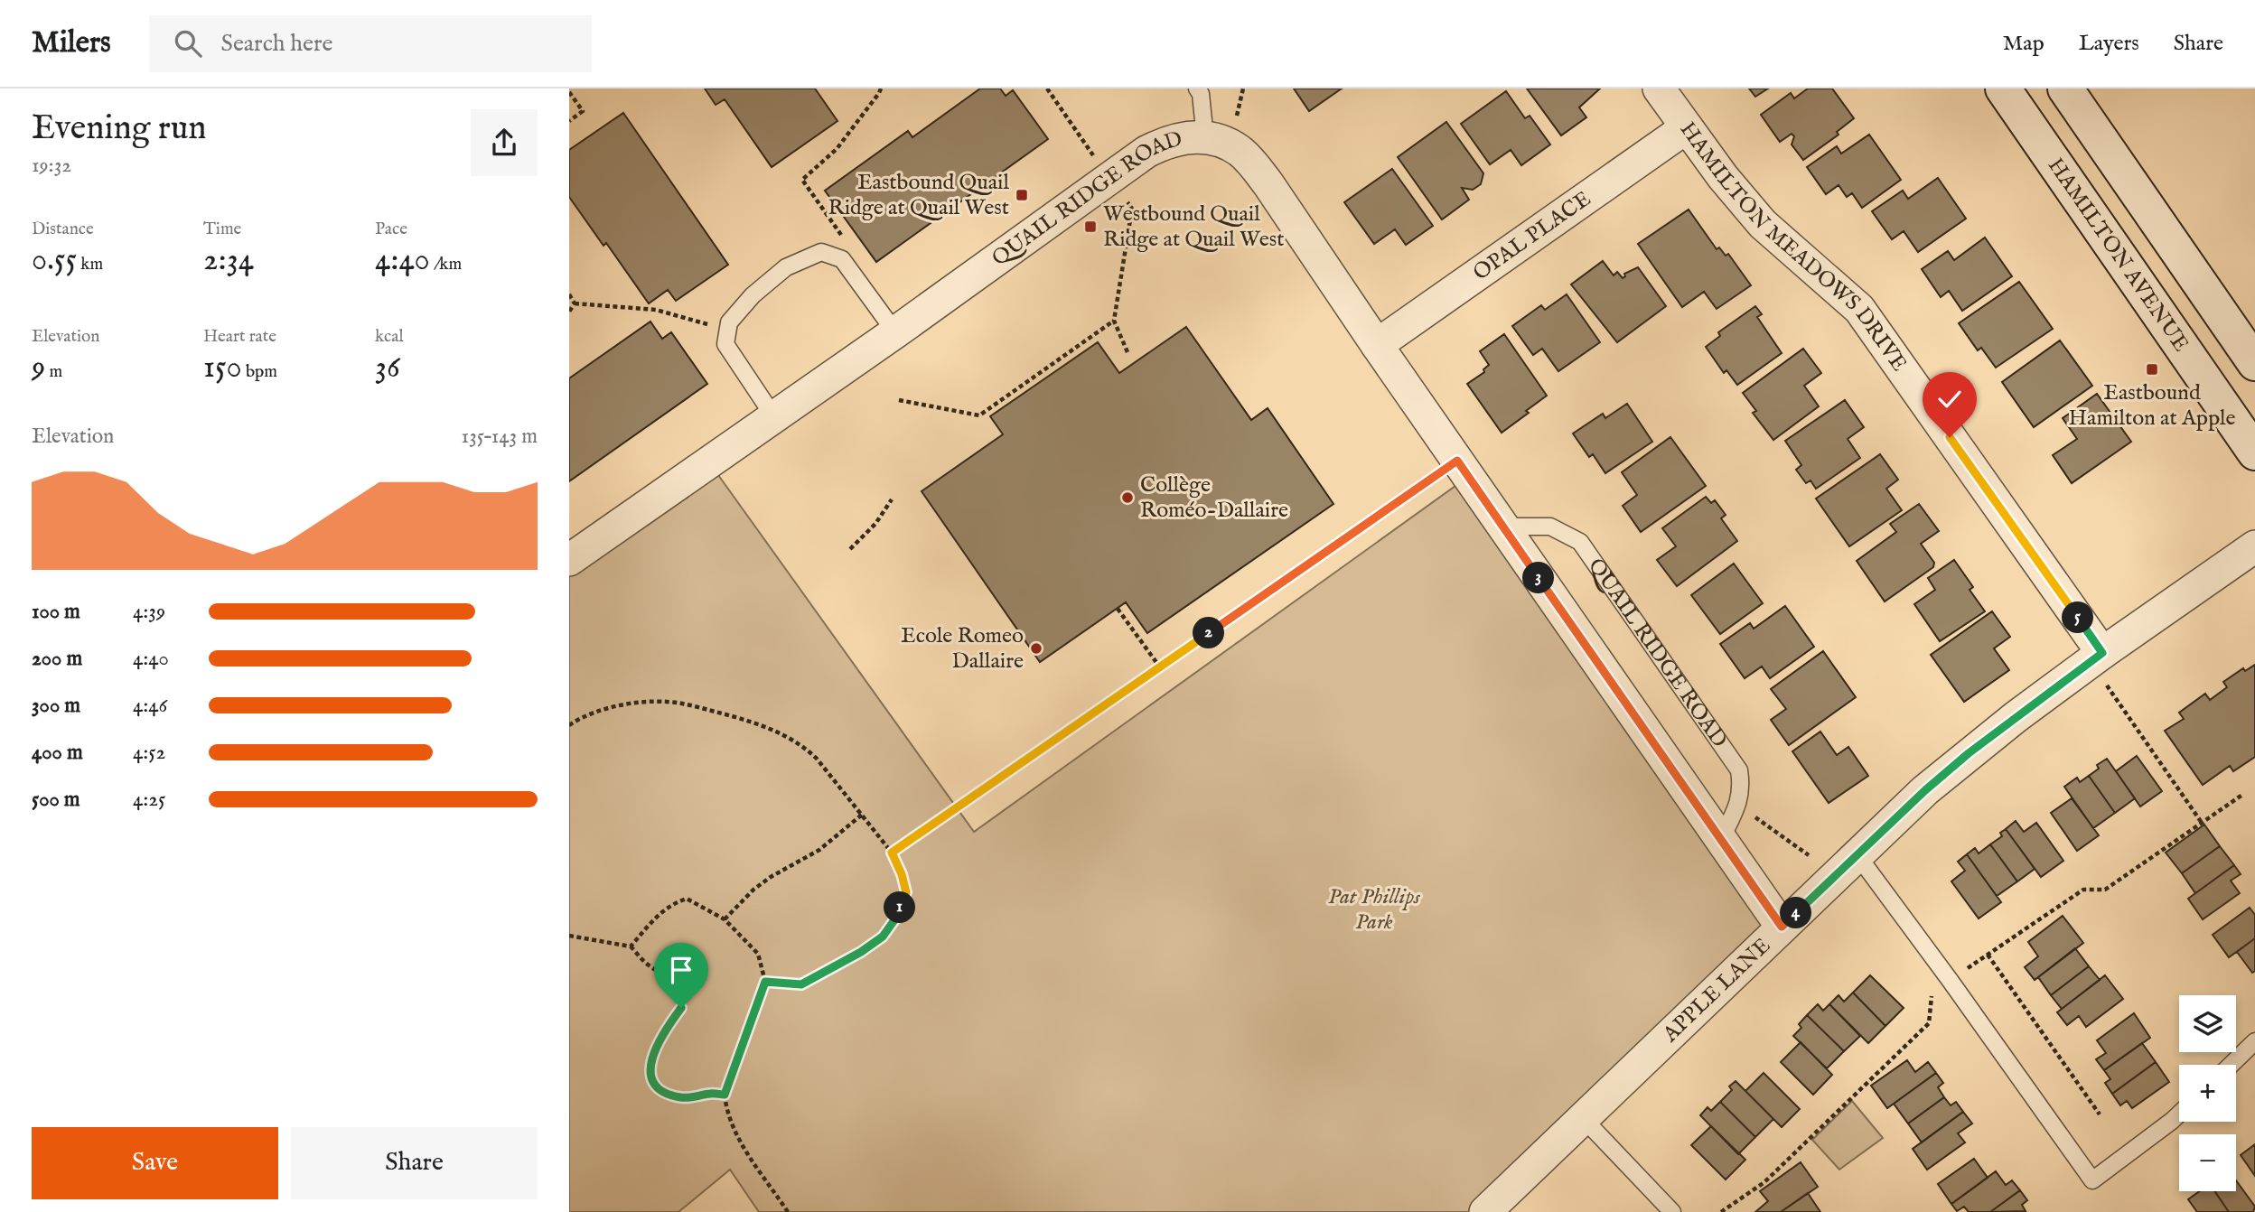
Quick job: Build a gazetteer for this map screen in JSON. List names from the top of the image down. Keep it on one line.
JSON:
{"streets":{"street":["QUAIL RIDGE ROAD","OPAL PLACE","HAMILTON MEADOWS DRIVE","HAMILTON AVENUE","APPLE LANE"]},"crossings":[["QUAIL RIDGE ROAD","OPAL PLACE"],["QUAIL RIDGE ROAD","APPLE LANE"],["OPAL PLACE","HAMILTON MEADOWS DRIVE"],["HAMILTON MEADOWS DRIVE","APPLE LANE"]],"parks":["Pat Phillips Park"],"places":{"transit":["Eastbound Quail Ridge at Quail West","Westbound Quail Ridge at Quail West","Eastbound Hamilton at Apple"],"other":["Collège Roméo-Dallaire","Ecole Romeo Dallaire"]},"page":{"header":"Milers","search":"Search here","nav":["Map","Layers","Share"],"heading":["Evening run","19:32"],"stats":[["Distance","0.55 km"],["Time","2:34"],["Pace","4:40 /km"],["Elevation","9 m"],["Heart rate","150 bpm"],["kcal","36"]],"chart":["Elevation","135–143 m"],"pins":["3","5","2","1","4"],"list":[{"name":"100 m","note":"4:39"},{"name":"200 m","note":"4:40"},{"name":"300 m","note":"4:46"},{"name":"400 m","note":"4:52"},{"name":"500 m","note":"4:25"}],"map_buttons":["+","−"],"buttons":["Save","Share"]}}
